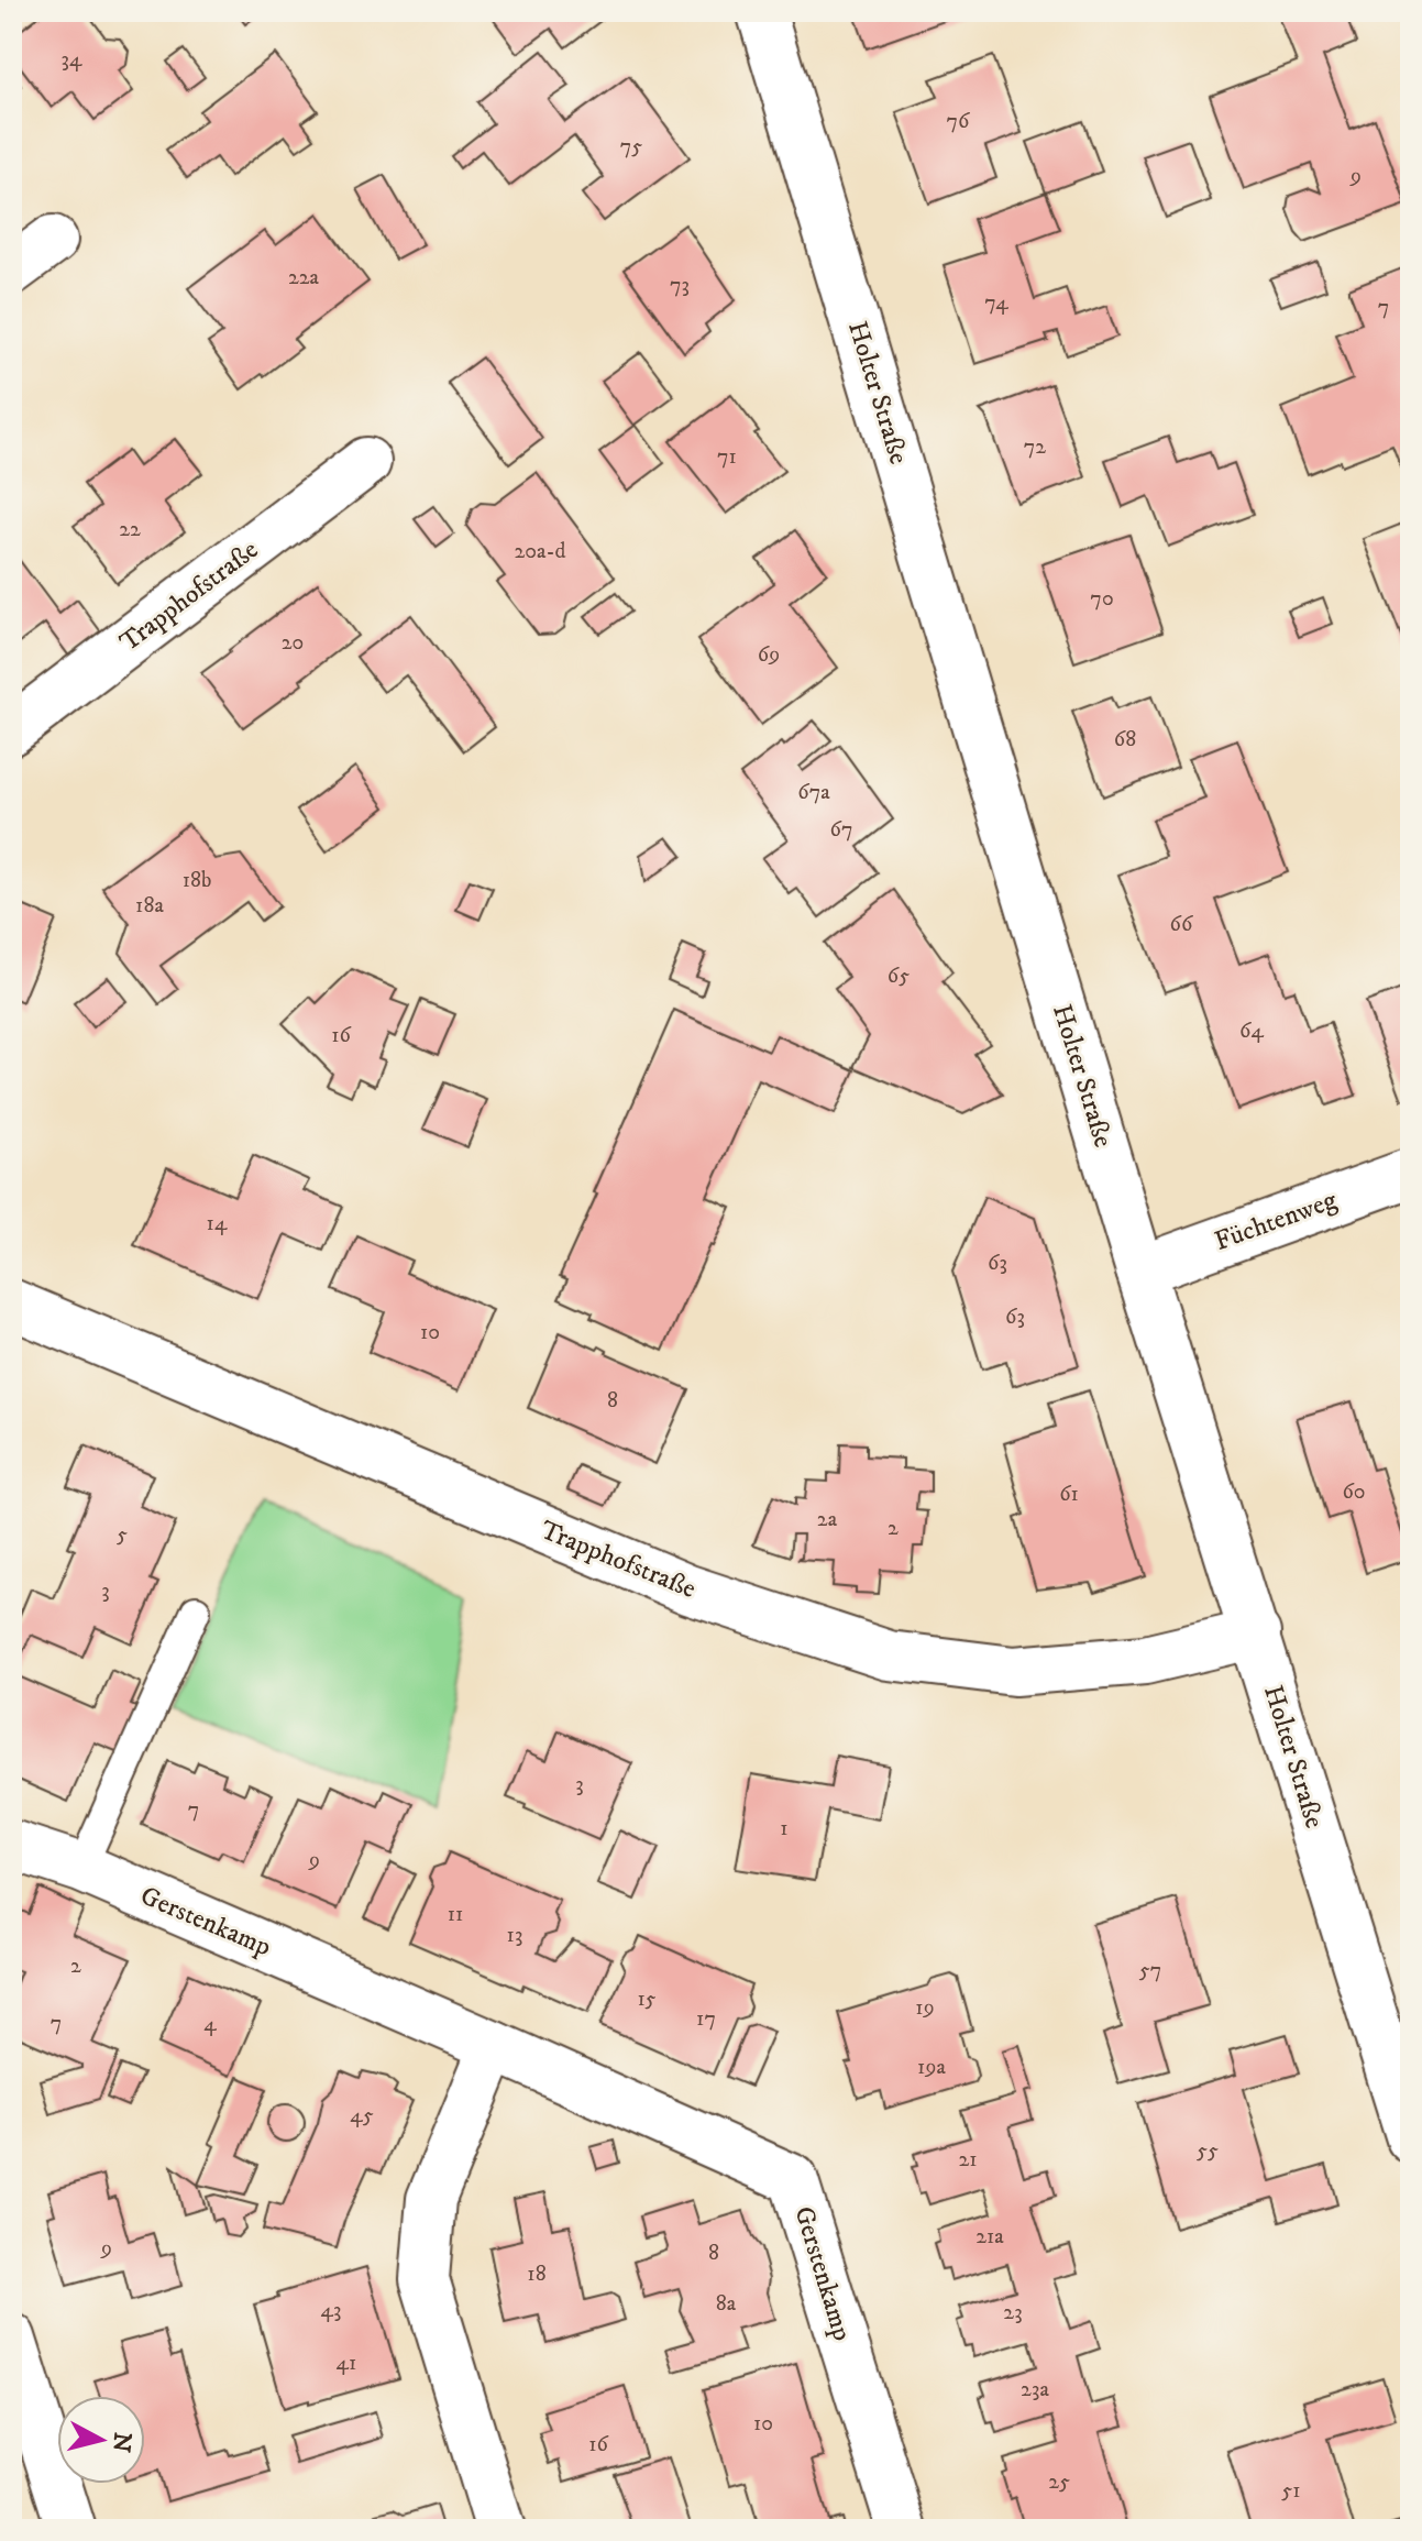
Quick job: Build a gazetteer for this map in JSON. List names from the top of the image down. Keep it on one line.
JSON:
{"streets":{"street":["Holter Straße","Trapphofstraße","Füchtenweg","Gerstenkamp"]},"crossings":[["Holter Straße","Trapphofstraße"],["Holter Straße","Füchtenweg"]],"house_numbers":["34","76","75","9","22a","73","74","7","72","71","22","20a-d","70","20","69","68","67a","67","18b","18a","66","65","64","16","14","63","63","10","8","60","61","2a","2","5","3","3","7","1","9","11","13","2","57","15","19","17","7","4","19a","45","55","21","21a","9","8","18","8a","43","23","41","23a","10","16","25","51"],"north":"right"}
